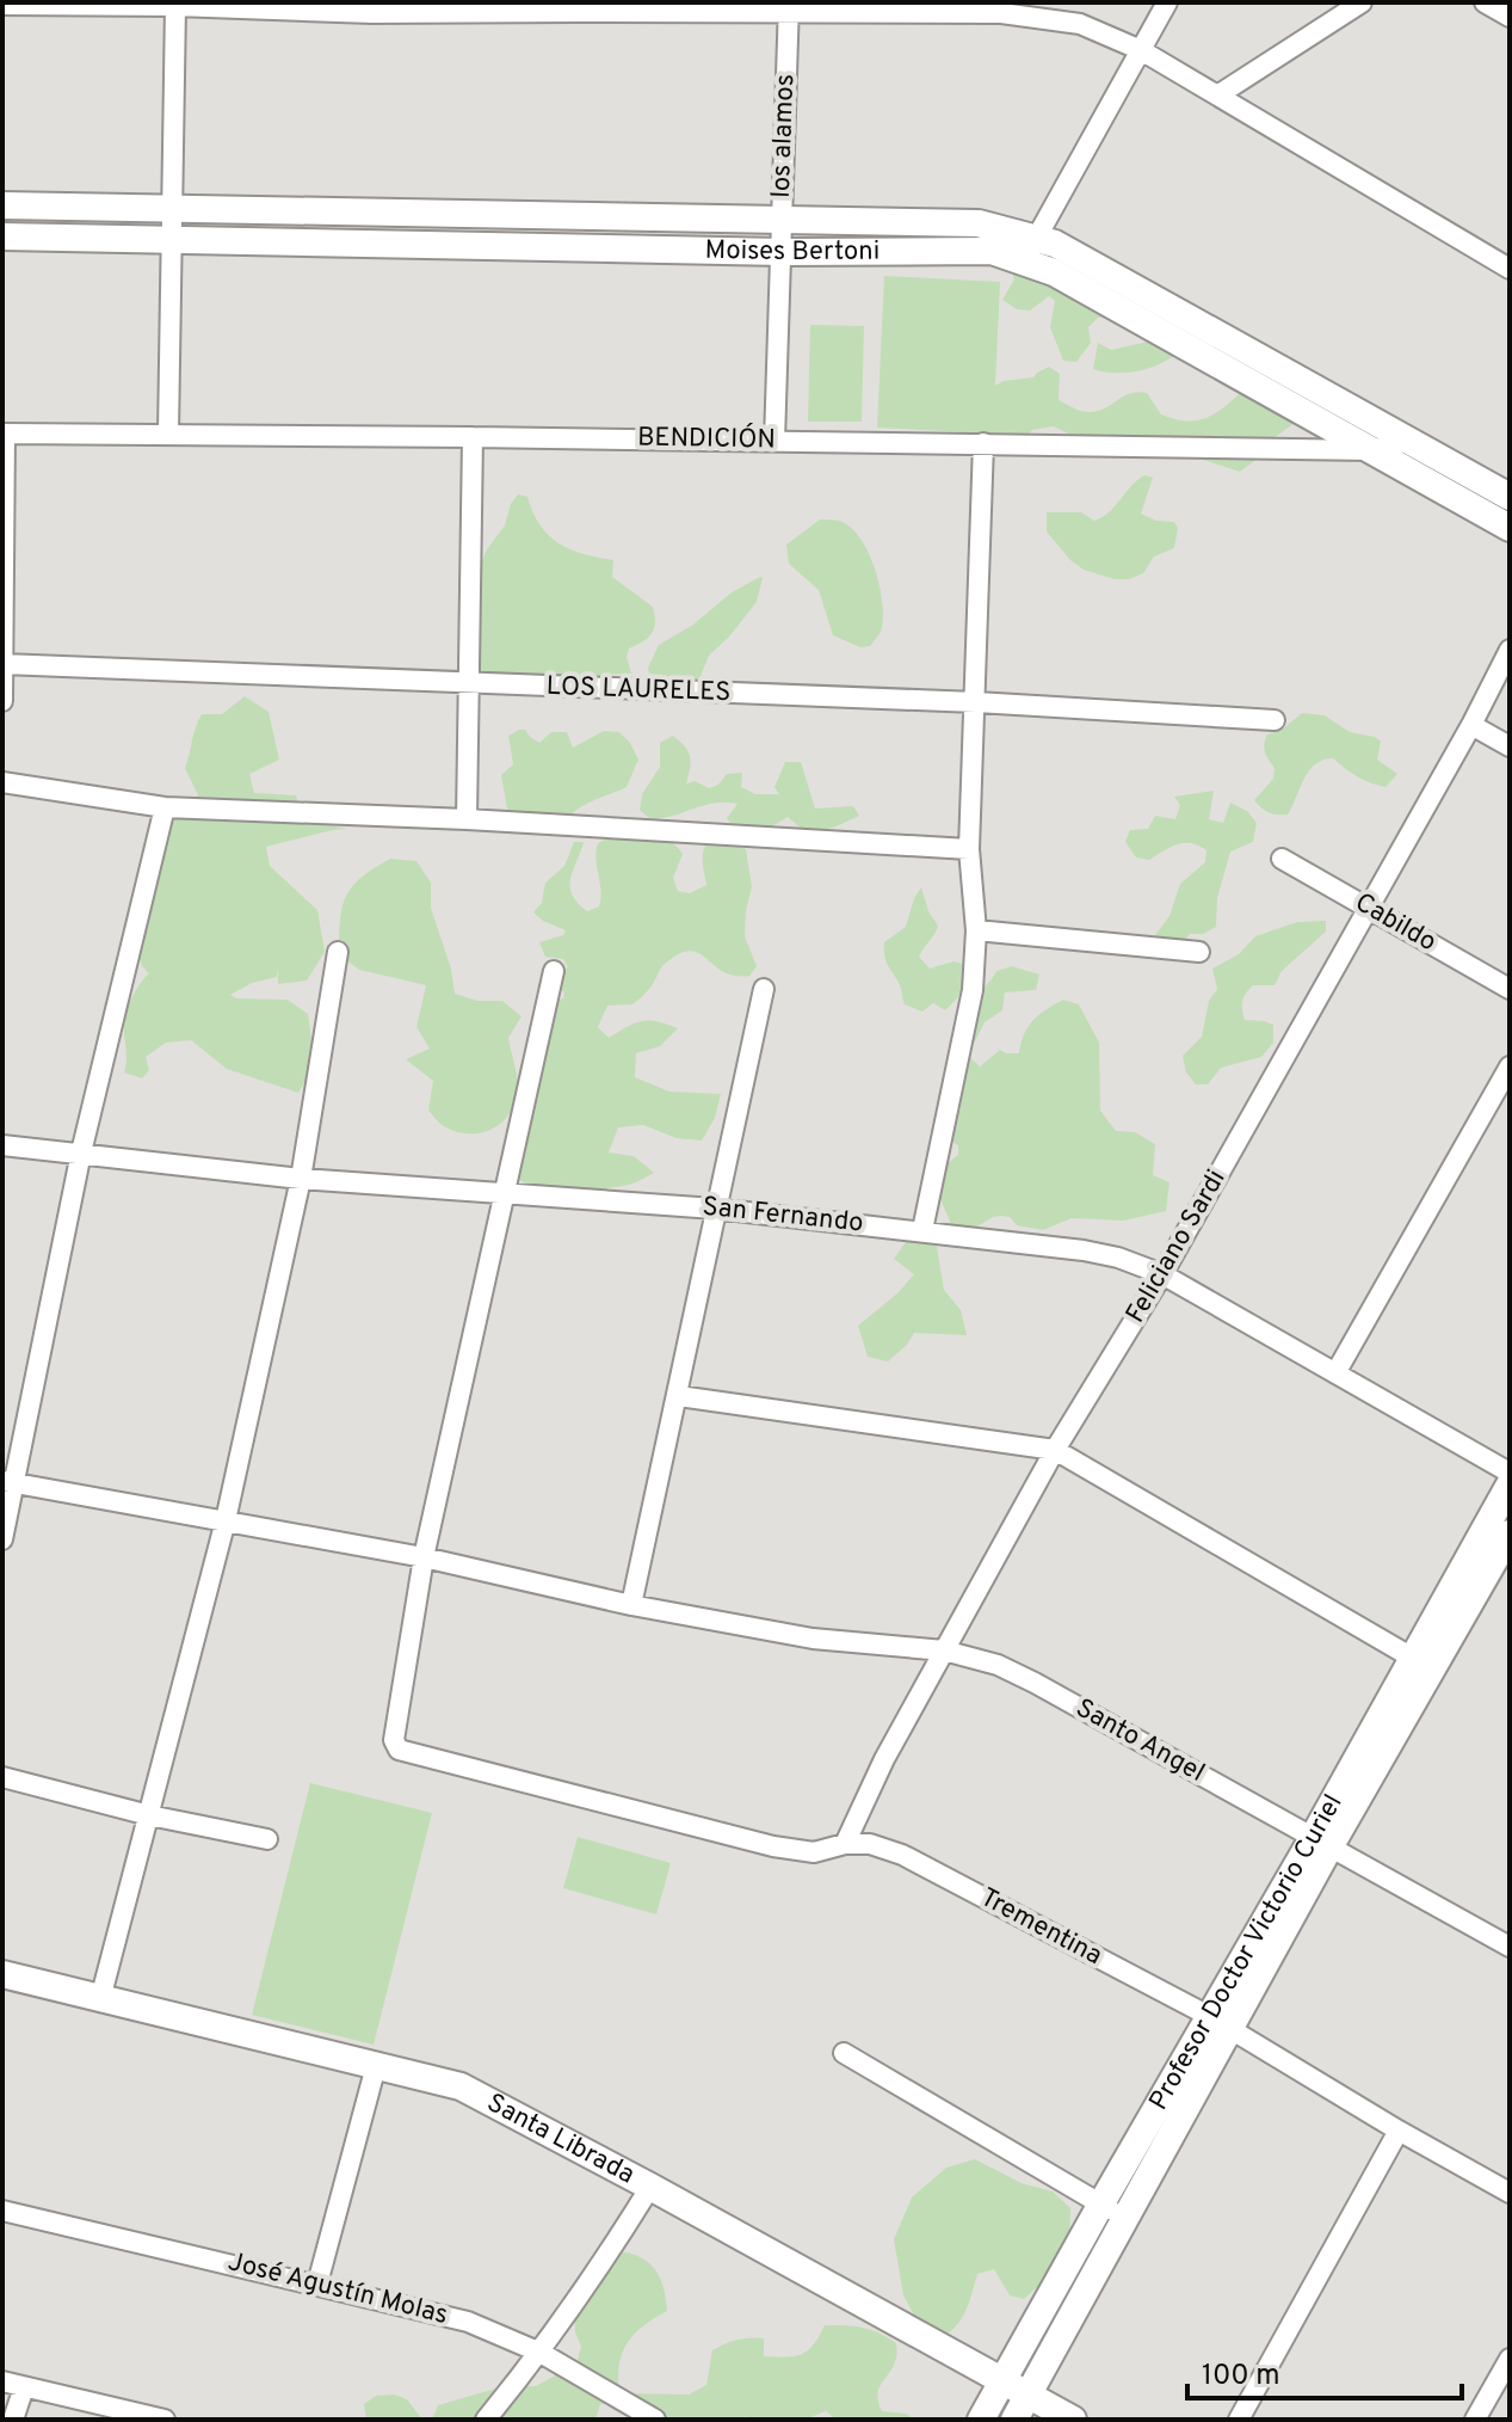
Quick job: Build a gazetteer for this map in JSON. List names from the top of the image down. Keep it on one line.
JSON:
{"streets":{"street":["los alamos","Moises Bertoni","BENDICIÓN","LOS LAURELES","Cabildo","San Fernando","Feliciano Sardi","Santo Angel","Trementina","Profesor Doctor Victorio Curiel","Santa Librada","José Agustín Molas"]},"crossings":[["los alamos","Moises Bertoni"],["los alamos","BENDICIÓN"],["Moises Bertoni","BENDICIÓN"],["Cabildo","Feliciano Sardi"],["San Fernando","Feliciano Sardi"],["Feliciano Sardi","Santo Angel"],["Feliciano Sardi","Trementina"],["Santo Angel","Trementina"],["Santo Angel","Profesor Doctor Victorio Curiel"],["Trementina","Profesor Doctor Victorio Curiel"],["Profesor Doctor Victorio Curiel","Santa Librada"]],"scale_bar":"100 m"}
